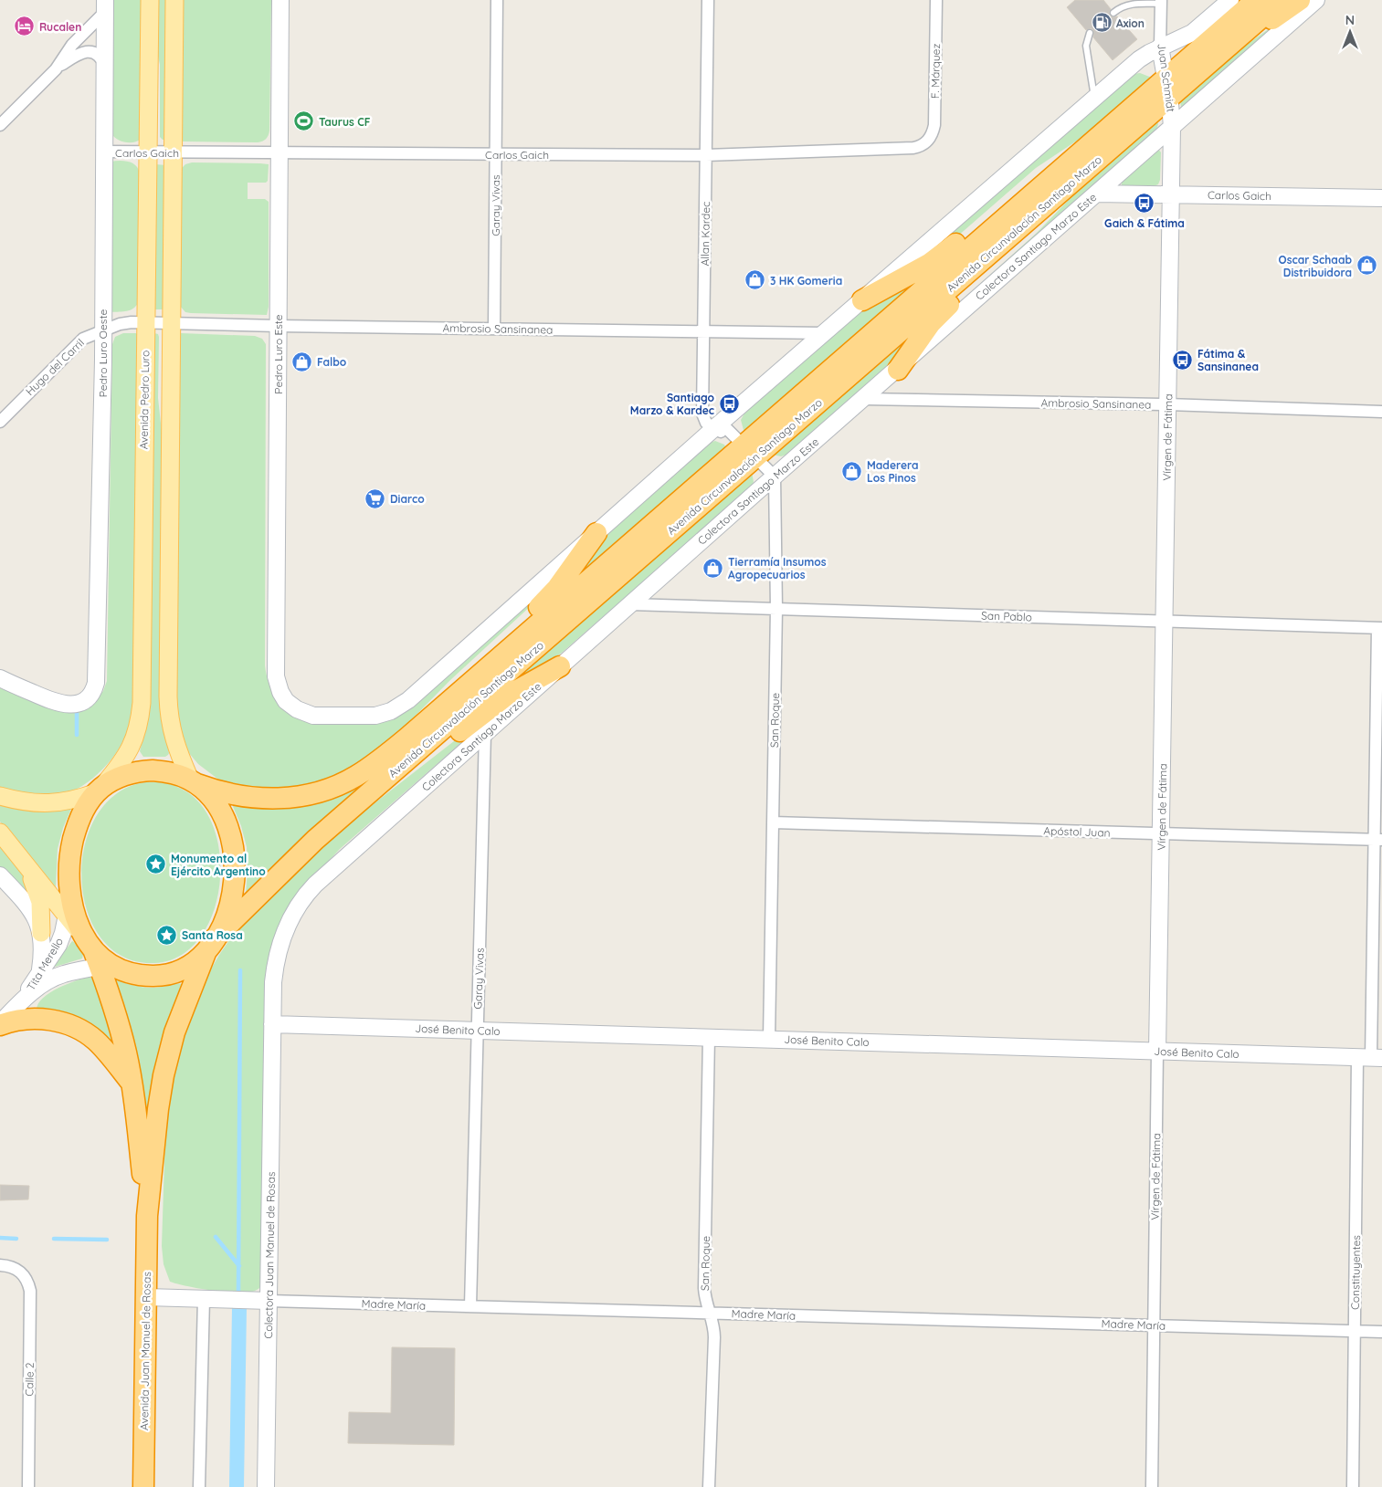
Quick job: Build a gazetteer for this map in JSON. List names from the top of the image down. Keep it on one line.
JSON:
{"streets":{"highway":["Avenida Circunvalación Santiago Marzo","Avenida Juan Manuel de Rosas"],"main road":["Avenida Pedro Luro"],"street":["F. Márquez","Juan Schmidt","Carlos Gaich","Garay Vivas","Allan Kardec","Colectora Santiago Marzo Este","Ambrosio Sansinanea","Pedro Luro Oeste","Pedro Luro Este","Hugo del Carril","Vírgen de Fátima","San Pablo","San Roque","Apóstol Juan","Tita Merello","José Benito Calo","Colectora Juan Manuel de Rosas","Constituyentes","Madre María","Calle 2"]},"crossings":[["F. Márquez","Carlos Gaich"],["Juan Schmidt","Avenida Circunvalación Santiago Marzo"],["Juan Schmidt","Colectora Santiago Marzo Este"],["Juan Schmidt","Vírgen de Fátima"],["Carlos Gaich","Garay Vivas"],["Carlos Gaich","Allan Kardec"],["Carlos Gaich","Colectora Santiago Marzo Este"],["Carlos Gaich","Pedro Luro Oeste"],["Carlos Gaich","Pedro Luro Este"],["Carlos Gaich","Avenida Pedro Luro"],["Carlos Gaich","Vírgen de Fátima"],["Garay Vivas","Colectora Santiago Marzo Este"],["Garay Vivas","Ambrosio Sansinanea"],["Garay Vivas","José Benito Calo"],["Garay Vivas","Madre María"],["Avenida Circunvalación Santiago Marzo","Avenida Pedro Luro"],["Avenida Circunvalación Santiago Marzo","Tita Merello"],["Avenida Circunvalación Santiago Marzo","Avenida Juan Manuel de Rosas"],["Allan Kardec","Ambrosio Sansinanea"],["Colectora Santiago Marzo Este","Ambrosio Sansinanea"],["Colectora Santiago Marzo Este","Vírgen de Fátima"],["Colectora Santiago Marzo Este","San Pablo"],["Colectora Santiago Marzo Este","San Roque"],["Colectora Santiago Marzo Este","José Benito Calo"],["Colectora Santiago Marzo Este","Colectora Juan Manuel de Rosas"],["Ambrosio Sansinanea","Pedro Luro Este"],["Ambrosio Sansinanea","Hugo del Carril"],["Ambrosio Sansinanea","Vírgen de Fátima"],["Pedro Luro Oeste","Hugo del Carril"],["Hugo del Carril","Avenida Pedro Luro"],["Avenida Pedro Luro","Avenida Juan Manuel de Rosas"],["Vírgen de Fátima","San Pablo"],["Vírgen de Fátima","Apóstol Juan"],["Vírgen de Fátima","José Benito Calo"],["Vírgen de Fátima","Madre María"],["San Pablo","San Roque"],["San Pablo","Constituyentes"],["San Roque","Apóstol Juan"],["San Roque","José Benito Calo"],["San Roque","Madre María"],["Apóstol Juan","Constituyentes"],["Tita Merello","Avenida Juan Manuel de Rosas"],["José Benito Calo","Colectora Juan Manuel de Rosas"],["José Benito Calo","Constituyentes"],["Colectora Juan Manuel de Rosas","Madre María"],["Constituyentes","Madre María"],["Madre María","Avenida Juan Manuel de Rosas"]],"places":{"fuel station":["Axion"],"hotel":["Rucalen"],"sports":["Taurus CF"],"bus stop":["Gaich & Fátima","Fátima & Sansinanea","Santiago Marzo & Kardec"],"shop":["Oscar Schaab Distribuidora","3 HK Gomeria","Falbo","Maderera Los Pinos","Tierramía Insumos Agropecuarios"],"supermarket":["Diarco"],"place":["Monumento al Ejército Argentino","Santa Rosa"]},"north":"top"}
